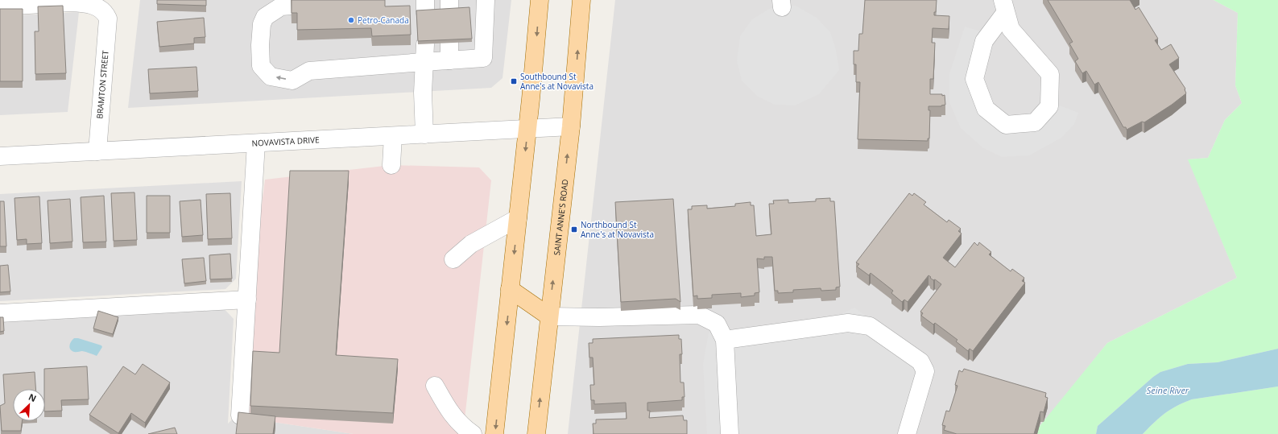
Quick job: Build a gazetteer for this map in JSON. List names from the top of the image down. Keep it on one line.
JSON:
{"streets":{"main road":["SAINT ANNE'S ROAD"],"street":["BRAMTON STREET","NOVAVISTA DRIVE"]},"crossings":[["BRAMTON STREET","NOVAVISTA DRIVE"],["NOVAVISTA DRIVE","SAINT ANNE'S ROAD"]],"water":["Seine River"],"places":{"other":["Petro-Canada"],"transit":["Southbound St Anne's at Novavista","Northbound St Anne's at Novavista"]},"north":"top right"}
